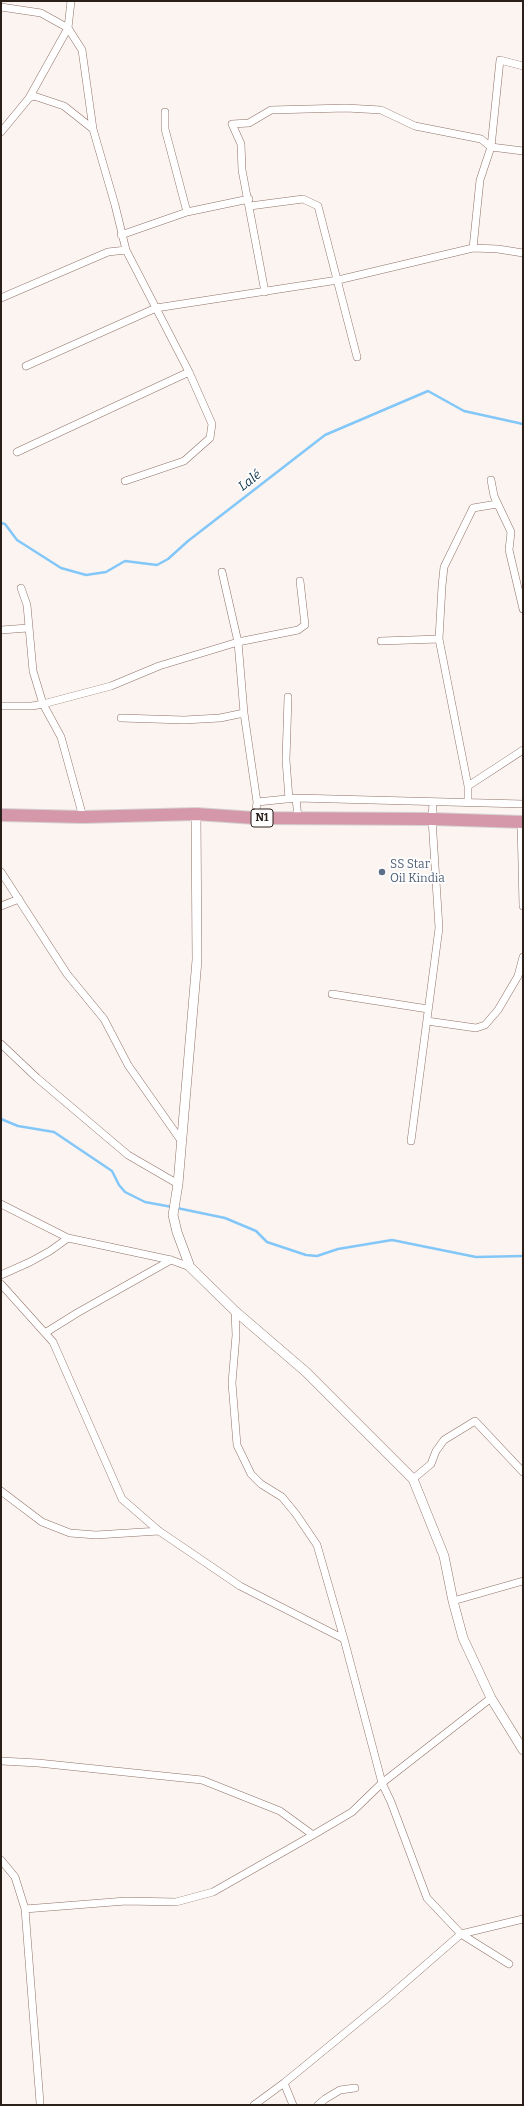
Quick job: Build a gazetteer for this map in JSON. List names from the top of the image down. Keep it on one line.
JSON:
{"streets":{"highway":["N1"]},"water":["Lalé"],"places":["SS Star Oil Kindia"]}
